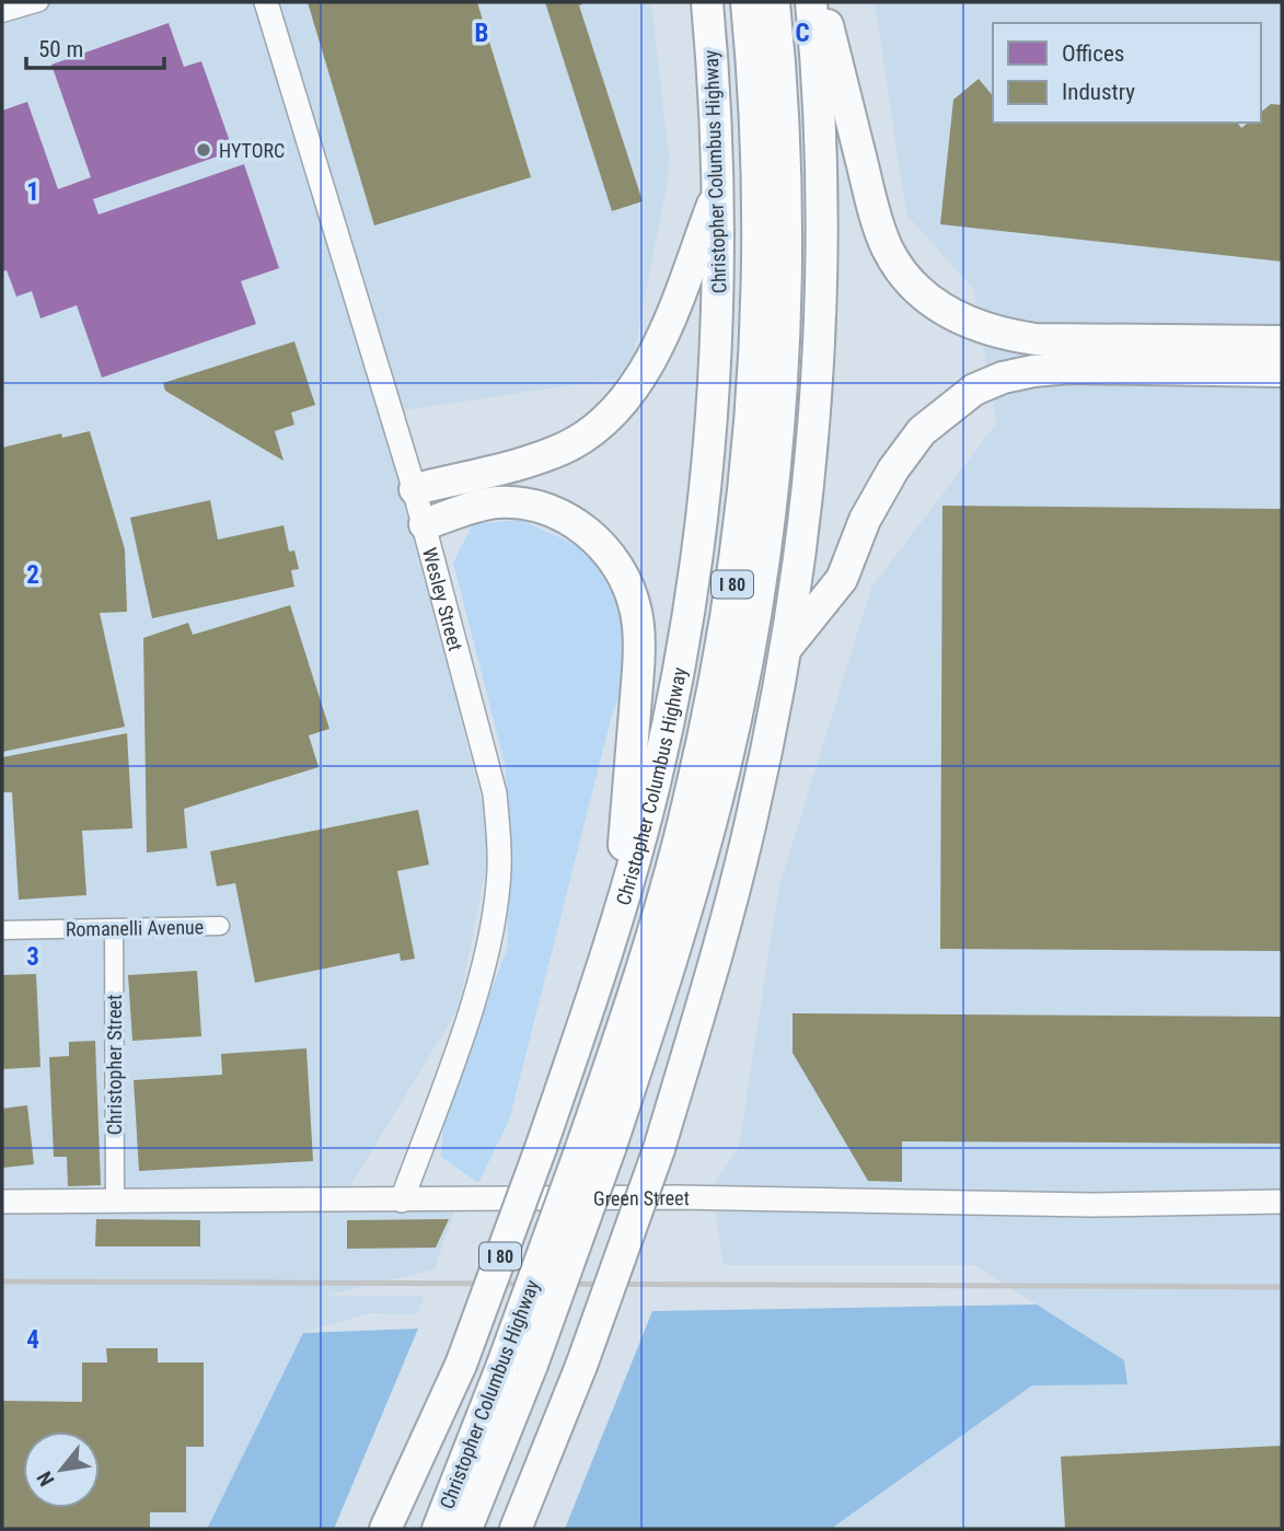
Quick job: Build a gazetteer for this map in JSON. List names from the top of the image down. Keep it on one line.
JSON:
{"streets":{"highway":["Christopher Columbus Highway","I 80"],"street":["Wesley Street","Romanelli Avenue","Christopher Street","Green Street"]},"crossings":[["Wesley Street","Green Street"],["Romanelli Avenue","Christopher Street"],["Christopher Street","Green Street"]],"places":["HYTORC"],"legend":["Offices","Industry"],"scale_bar":"50 m","north":"bottom left","grid":{"columns":["B","C"],"rows":["1","2","3","4"]}}
